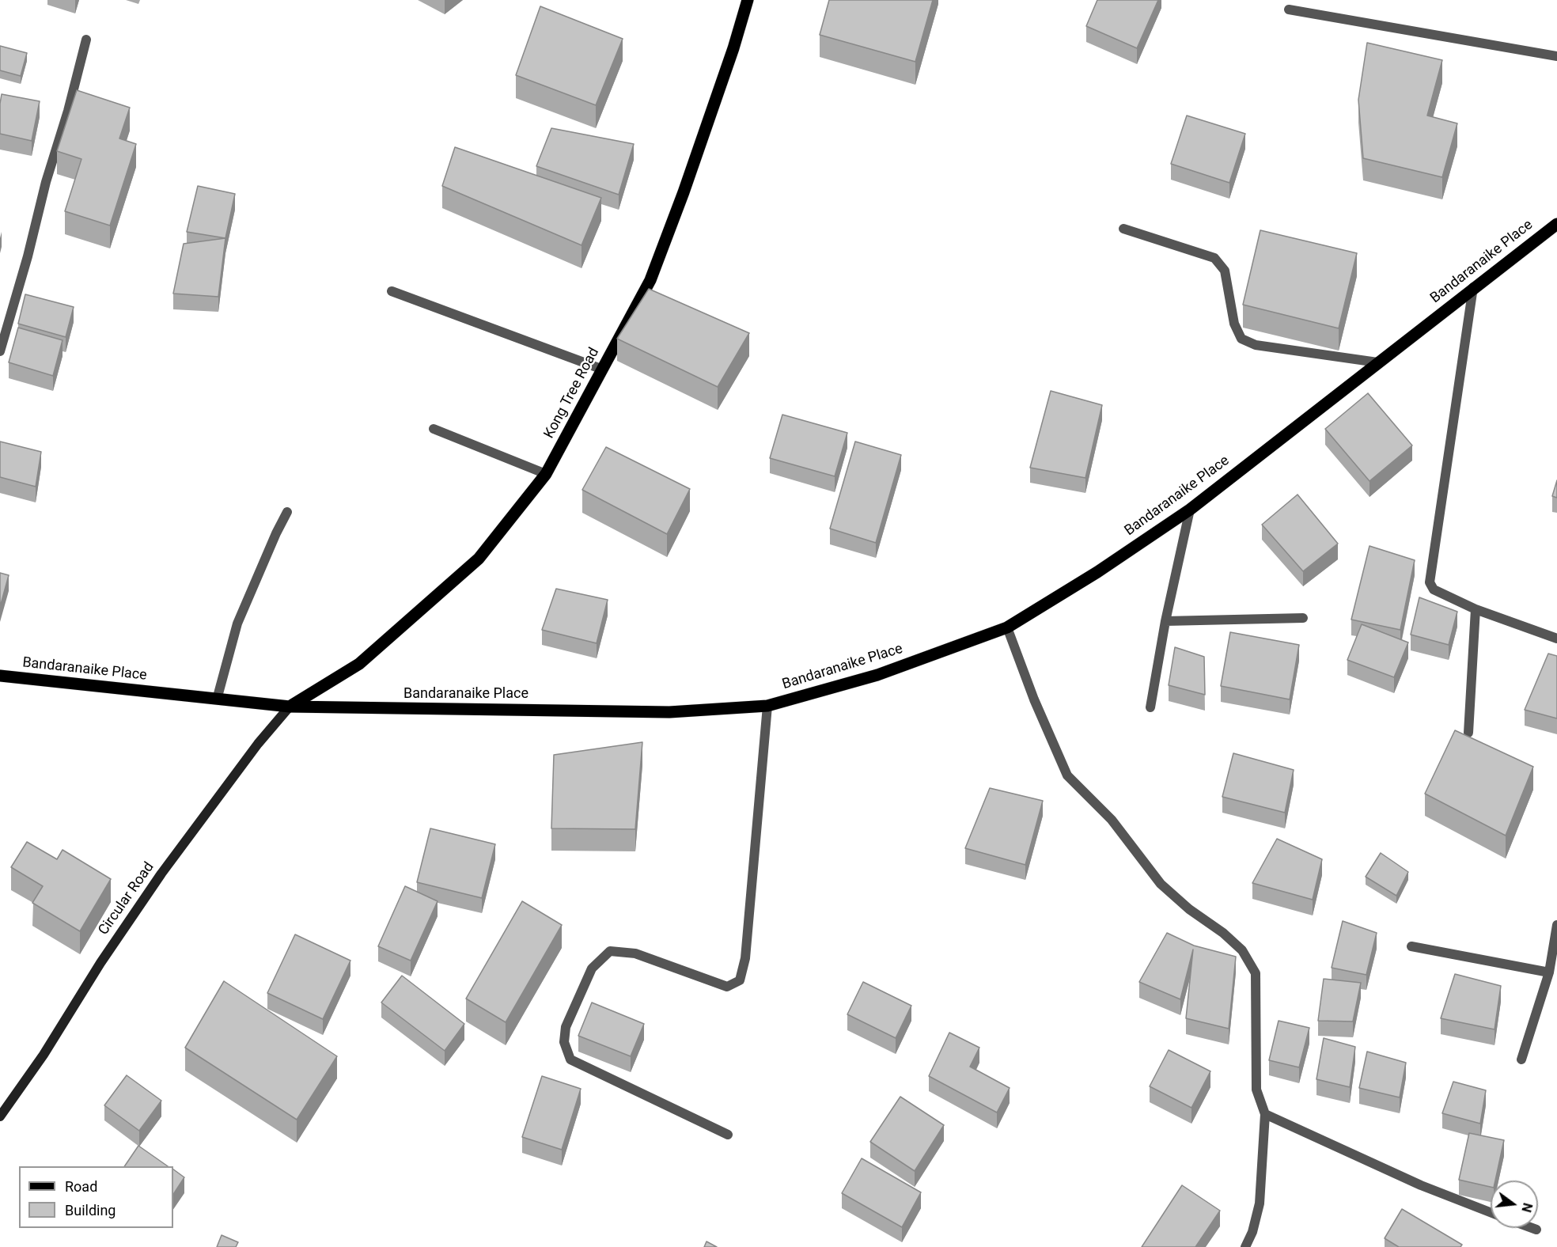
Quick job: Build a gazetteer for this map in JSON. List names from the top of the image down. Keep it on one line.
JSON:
{"streets":{"main road":["Bandaranaike Place","Kong Tree Road","Circular Road"]},"crossings":[["Bandaranaike Place","Kong Tree Road"],["Bandaranaike Place","Circular Road"],["Kong Tree Road","Circular Road"]],"legend":["Road","Building"],"north":"right"}
